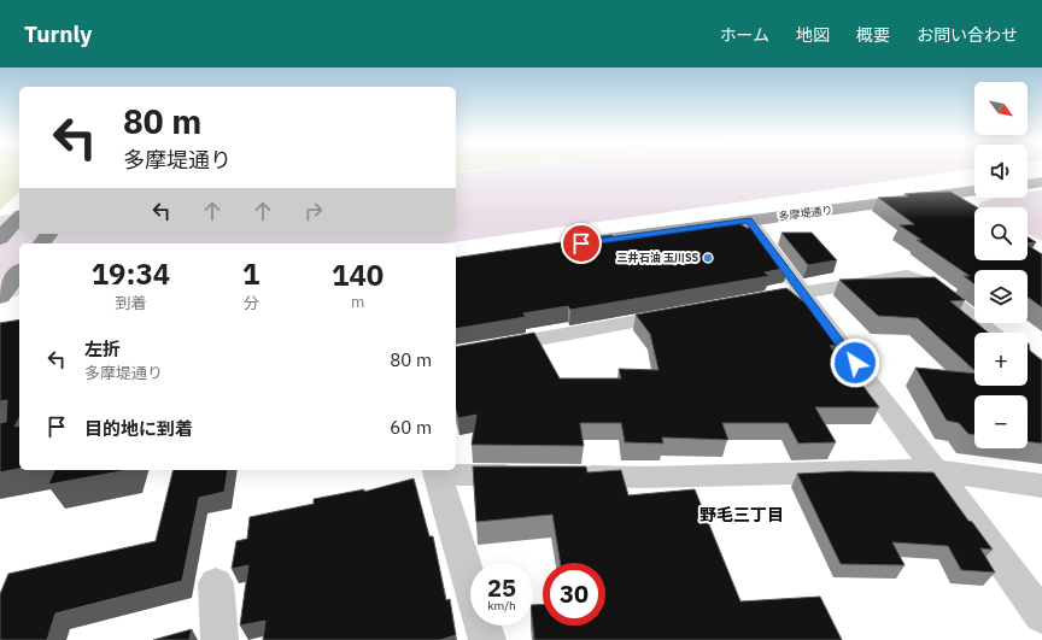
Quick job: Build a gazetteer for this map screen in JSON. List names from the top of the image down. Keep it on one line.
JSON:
{"streets":{"main road":["多摩堤通り"]},"districts":["野毛三丁目"],"places":["三井石油 玉川SS"],"north":"bottom right","page":{"header":"Turnly","nav":["ホーム","地図","概要","お問い合わせ"],"map_buttons":["+","−"],"turn":["80 m","多摩堤通り"],"eta":["19:34","到着","1","分","140","m"],"list":[{"name":"左折","note":"多摩堤通り","value":"80 m"},{"name":"目的地に到着","value":"60 m"}],"speed":"25 km/h","limit":"30"}}
